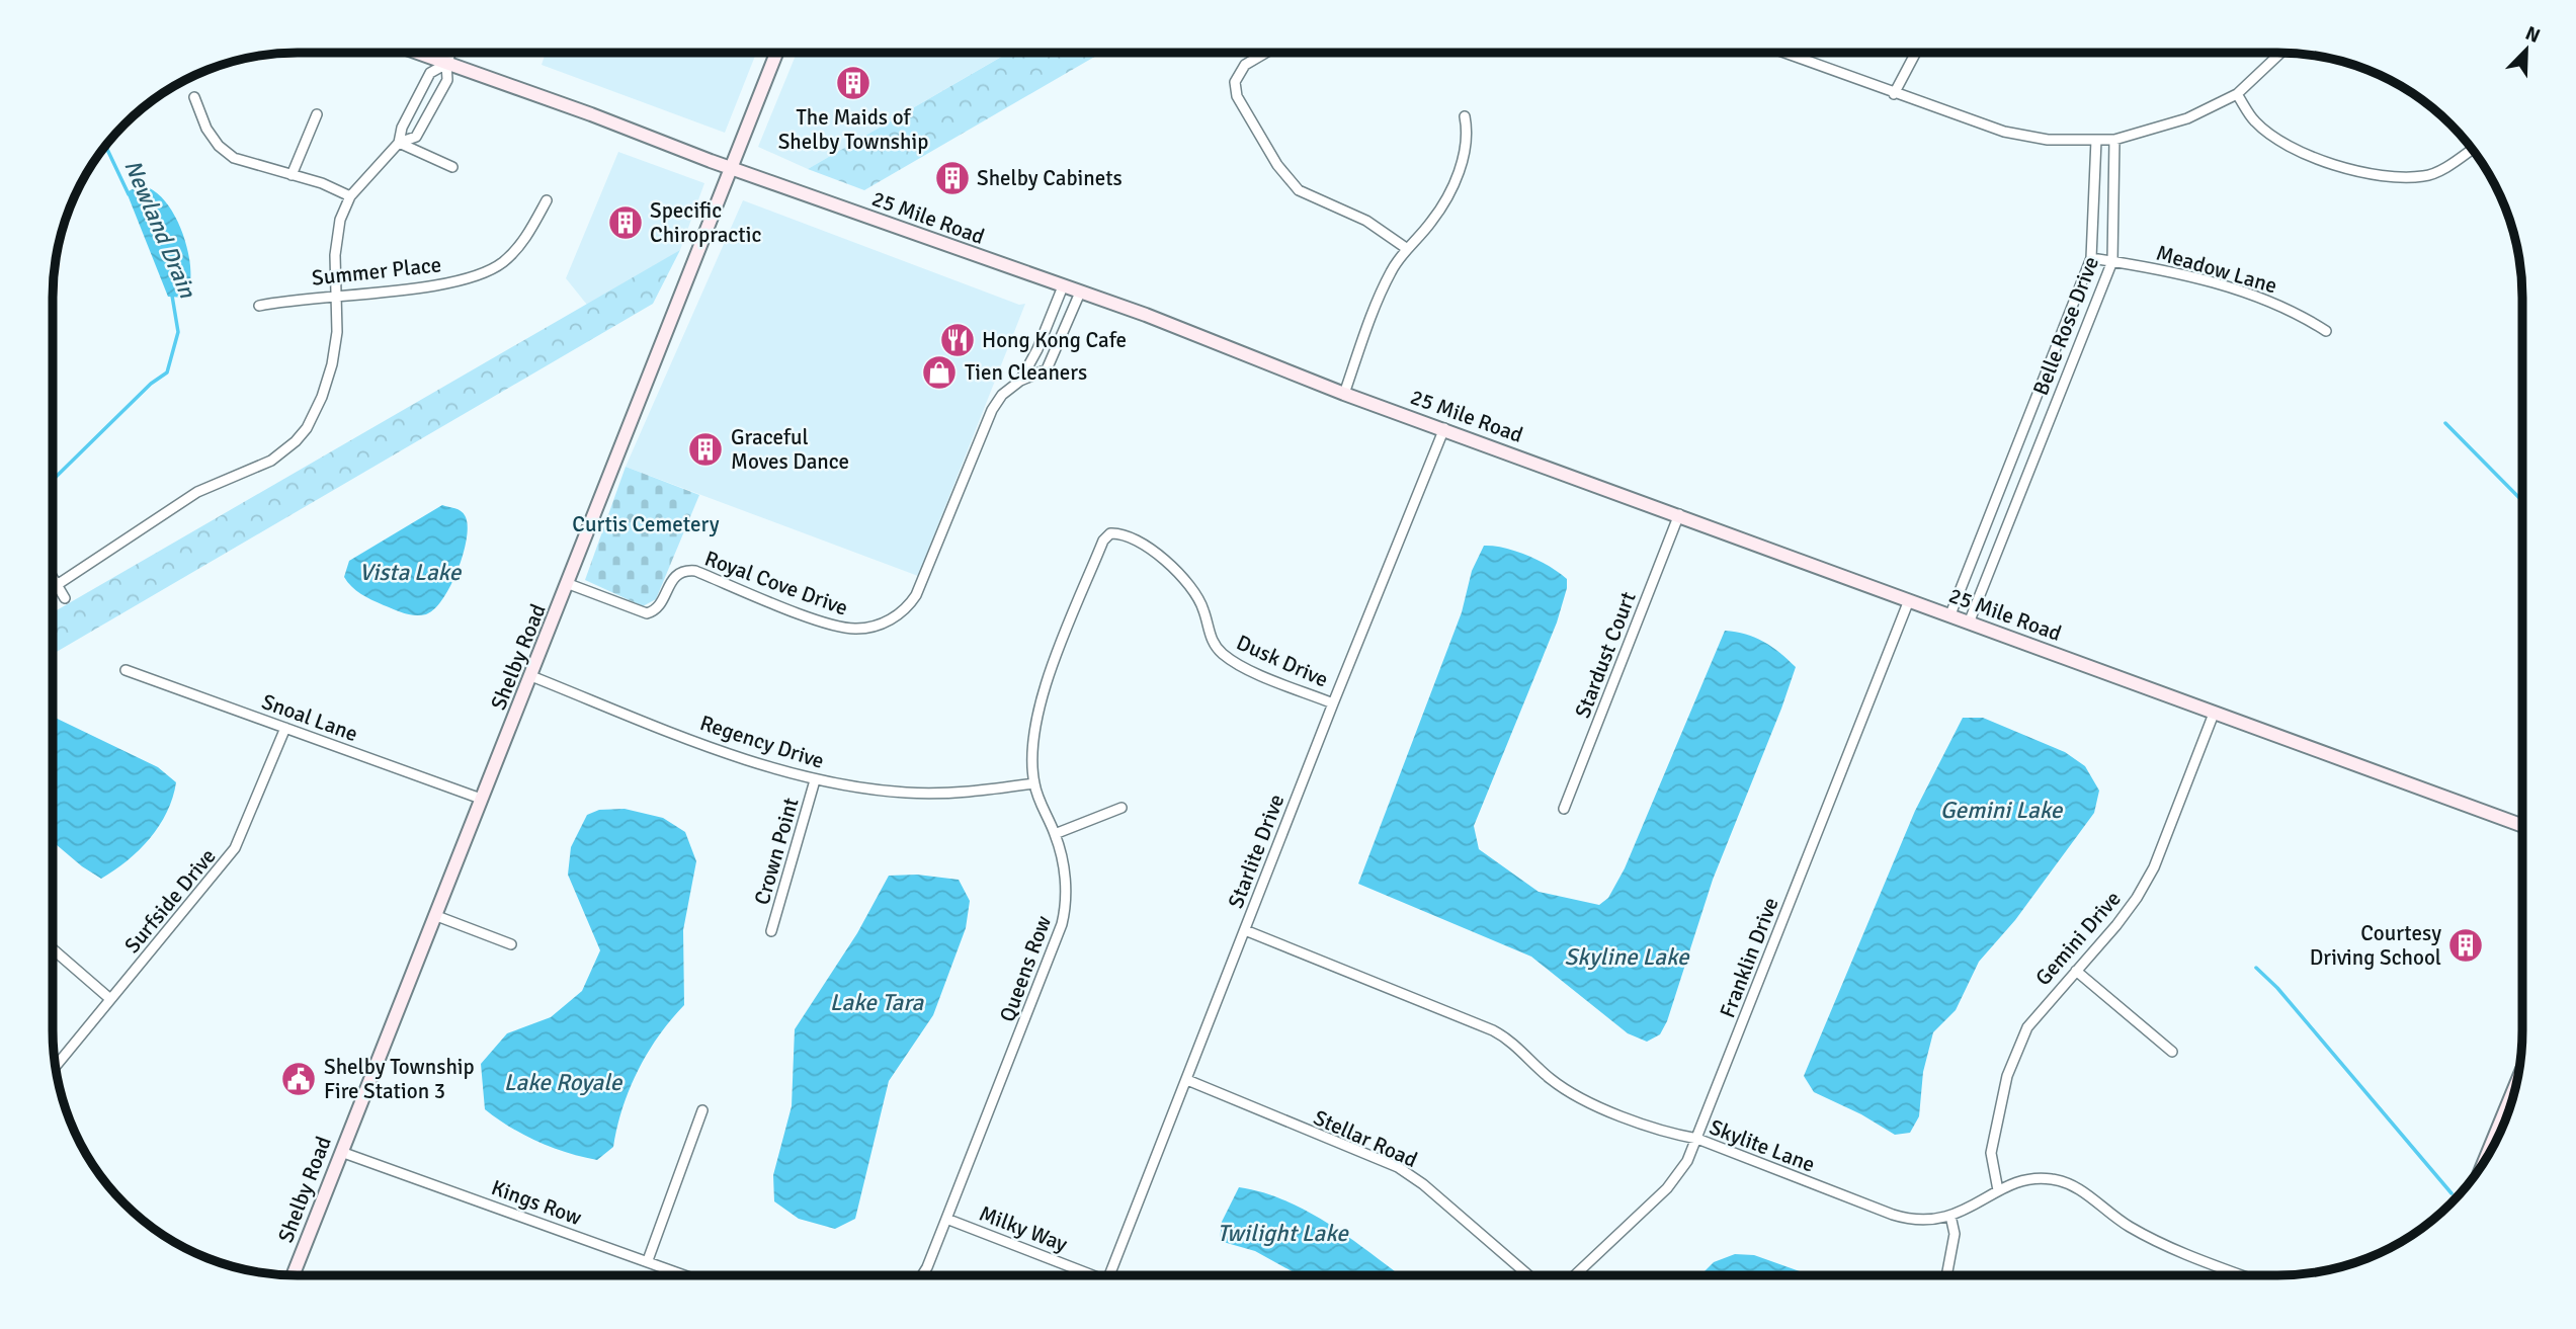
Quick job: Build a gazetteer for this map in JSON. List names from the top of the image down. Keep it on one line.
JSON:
{"streets":{"street":["25 Mile Road","Meadow Lane","Summer Place","Belle Rose Drive","Royal Cove Drive","Stardust Court","Shelby Road","Dusk Drive","Snoal Lane","Regency Drive","Crown Point","Starlite Drive","Surfside Drive","Gemini Drive","Franklin Drive","Queens Row","Stellar Road","Skylite Lane","Kings Row","Milky Way"]},"crossings":[["25 Mile Road","Belle Rose Drive"],["25 Mile Road","Royal Cove Drive"],["25 Mile Road","Stardust Court"],["25 Mile Road","Shelby Road"],["25 Mile Road","Starlite Drive"],["25 Mile Road","Gemini Drive"],["25 Mile Road","Franklin Drive"],["Meadow Lane","Belle Rose Drive"],["Royal Cove Drive","Shelby Road"],["Shelby Road","Snoal Lane"],["Shelby Road","Regency Drive"],["Shelby Road","Kings Row"],["Dusk Drive","Starlite Drive"],["Dusk Drive","Queens Row"],["Snoal Lane","Surfside Drive"],["Regency Drive","Crown Point"],["Regency Drive","Queens Row"],["Starlite Drive","Stellar Road"],["Starlite Drive","Skylite Lane"],["Gemini Drive","Skylite Lane"],["Franklin Drive","Skylite Lane"],["Queens Row","Milky Way"]],"water":["Newland Drain","Vista Lake","Gemini Lake","Skyline Lake","Lake Tara","Lake Royale","Twilight Lake"],"parks":["Curtis Cemetery"],"places":{"building":["The Maids of Shelby Township","Shelby Cabinets","Specific Chiropractic","Graceful Moves Dance","Courtesy Driving School"],"restaurant":["Hong Kong Cafe"],"shop":["Tien Cleaners"],"public building":["Shelby Township Fire Station 3"]},"north":"top right"}
